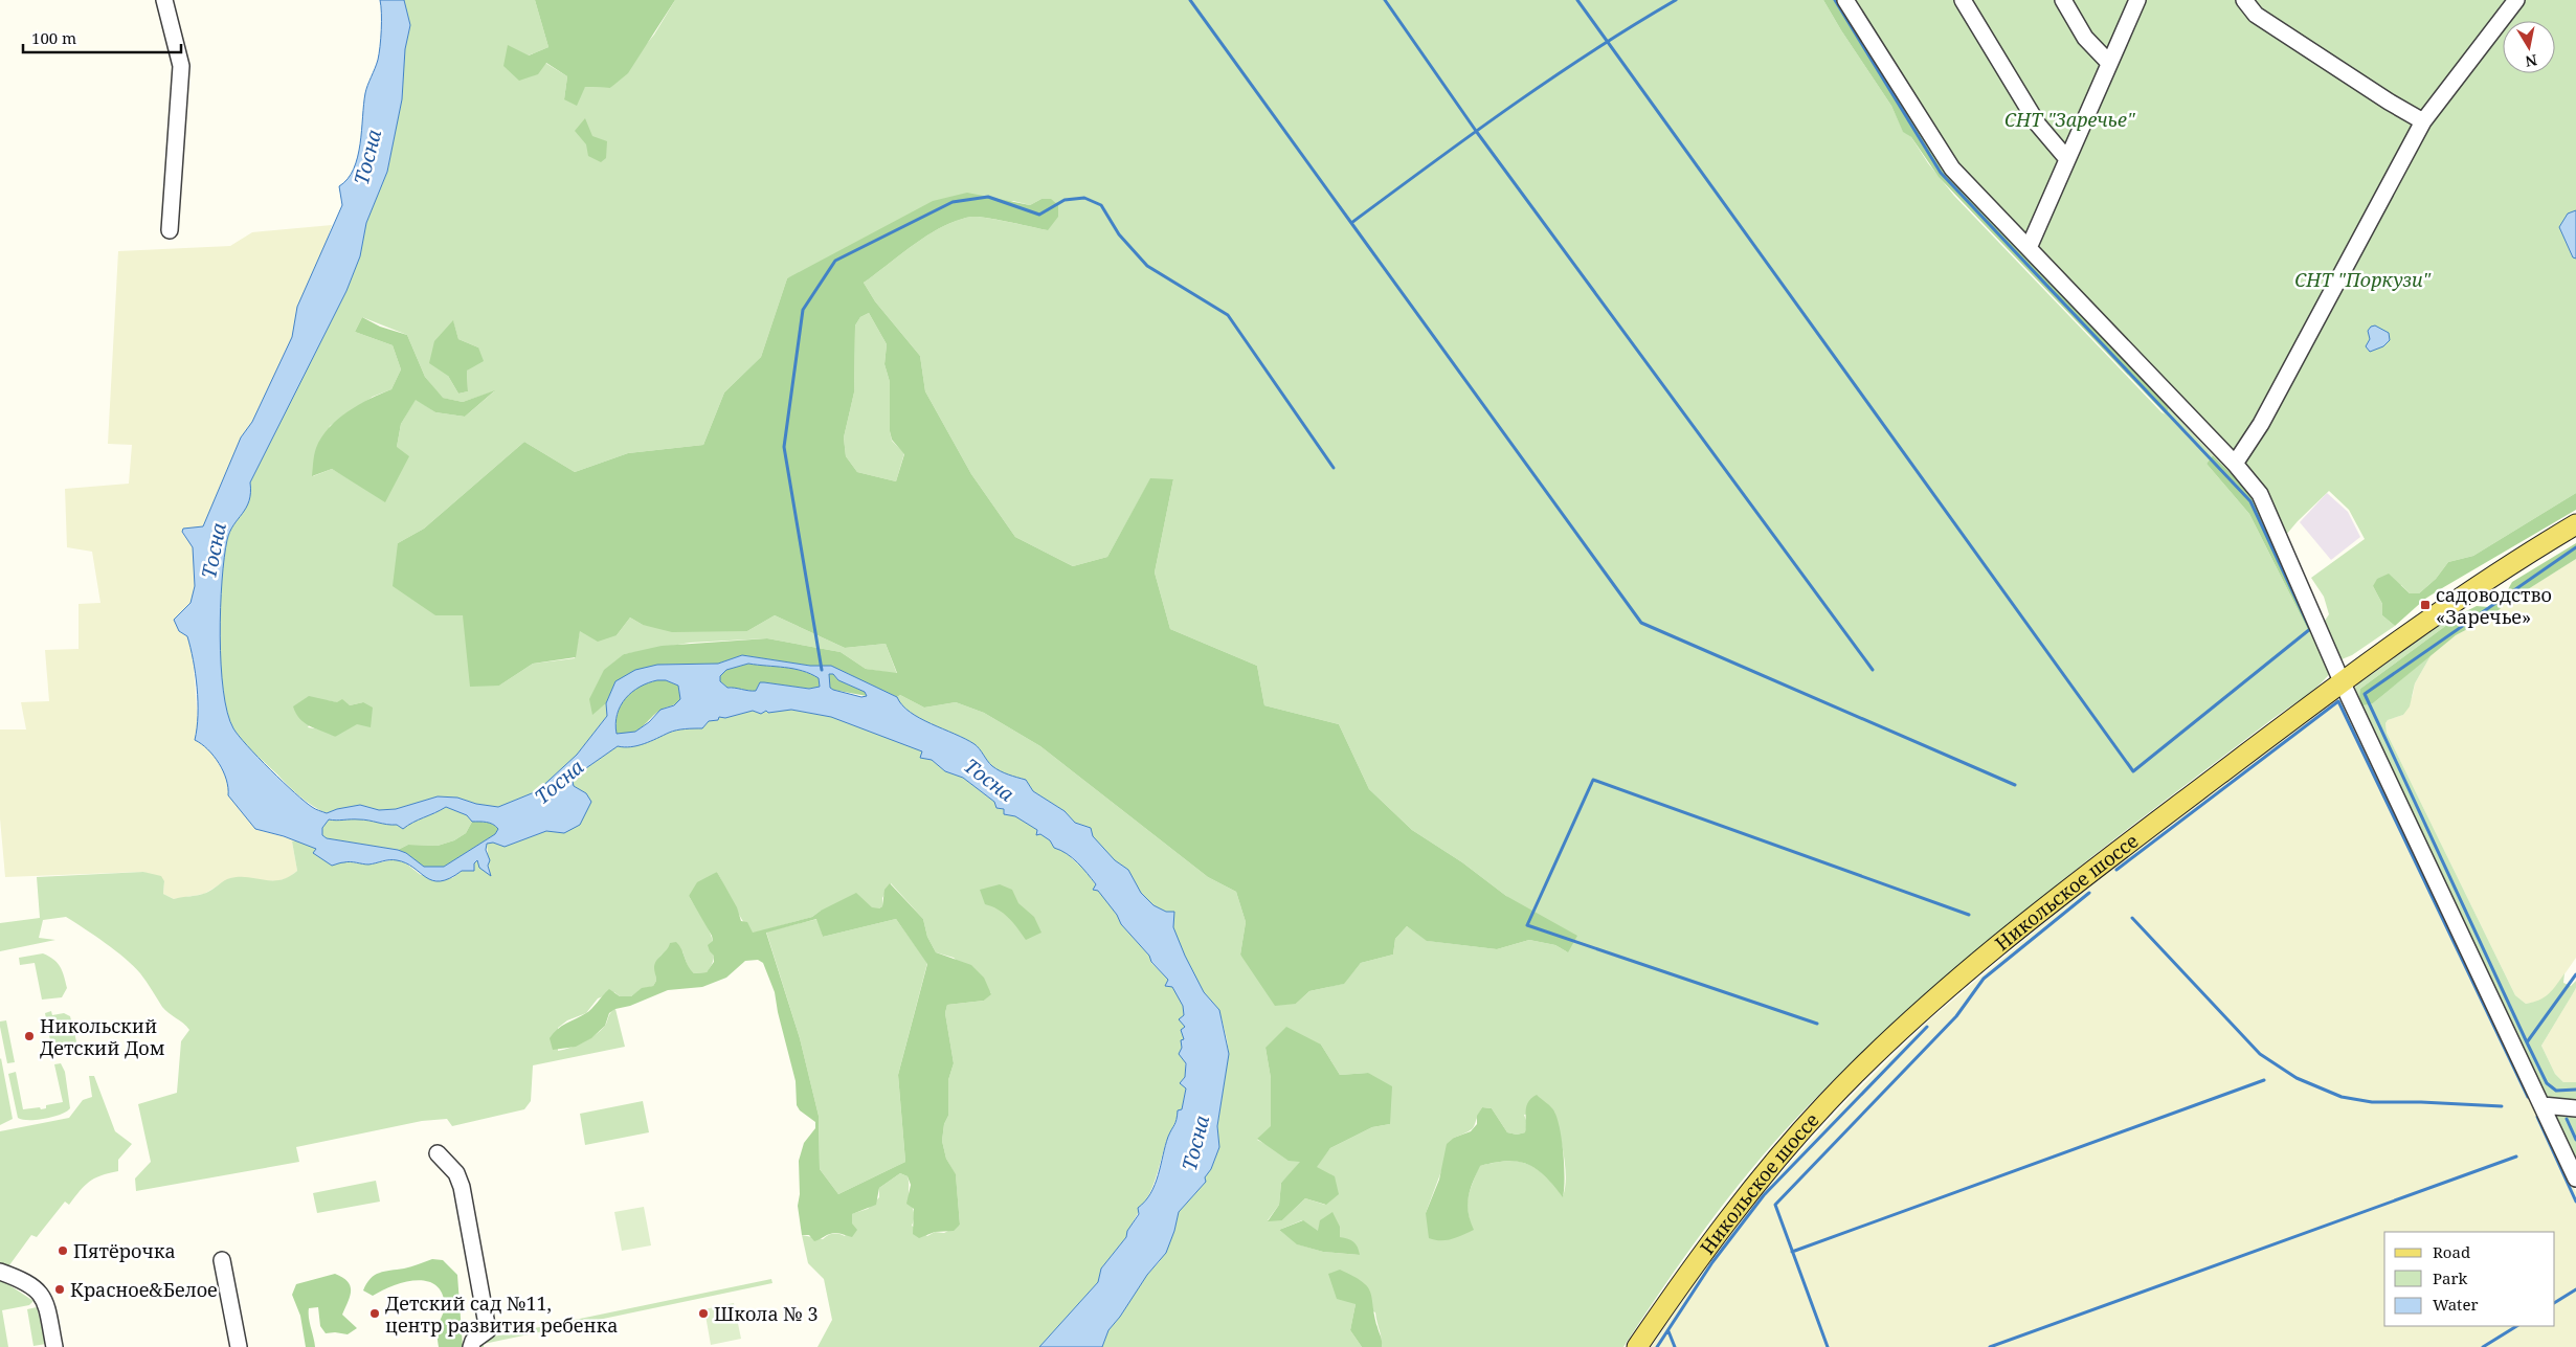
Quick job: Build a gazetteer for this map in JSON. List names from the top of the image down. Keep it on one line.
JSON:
{"streets":{"main road":["Никольское шоссе"]},"water":["Тосна"],"parks":["СНТ \"Заречье\"","СНТ \"Поркузи\""],"places":{"transit":["садоводство «Заречье»"],"other":["Никольский Детский Дом","Пятёрочка","Красное&Белое","Детский сад №11, центр развития ребенка","Школа № 3"]},"legend":["Road","Park","Water"],"scale_bar":"100 m","north":"bottom"}
